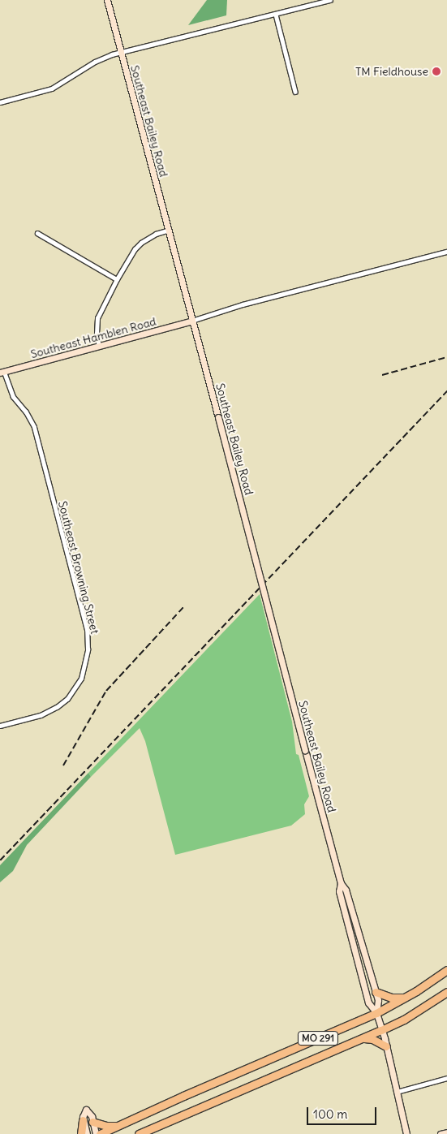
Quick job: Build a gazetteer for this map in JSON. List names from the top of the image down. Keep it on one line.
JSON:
{"streets":{"highway":["MO 291"],"main road":["Southeast Bailey Road","Southeast Hamblen Road"],"street":["Southeast Browning Street"]},"crossings":[["Southeast Bailey Road","Southeast Hamblen Road"],["Southeast Bailey Road","MO 291"],["Southeast Hamblen Road","Southeast Browning Street"]],"places":["TM Fieldhouse"],"scale_bar":"100 m"}
